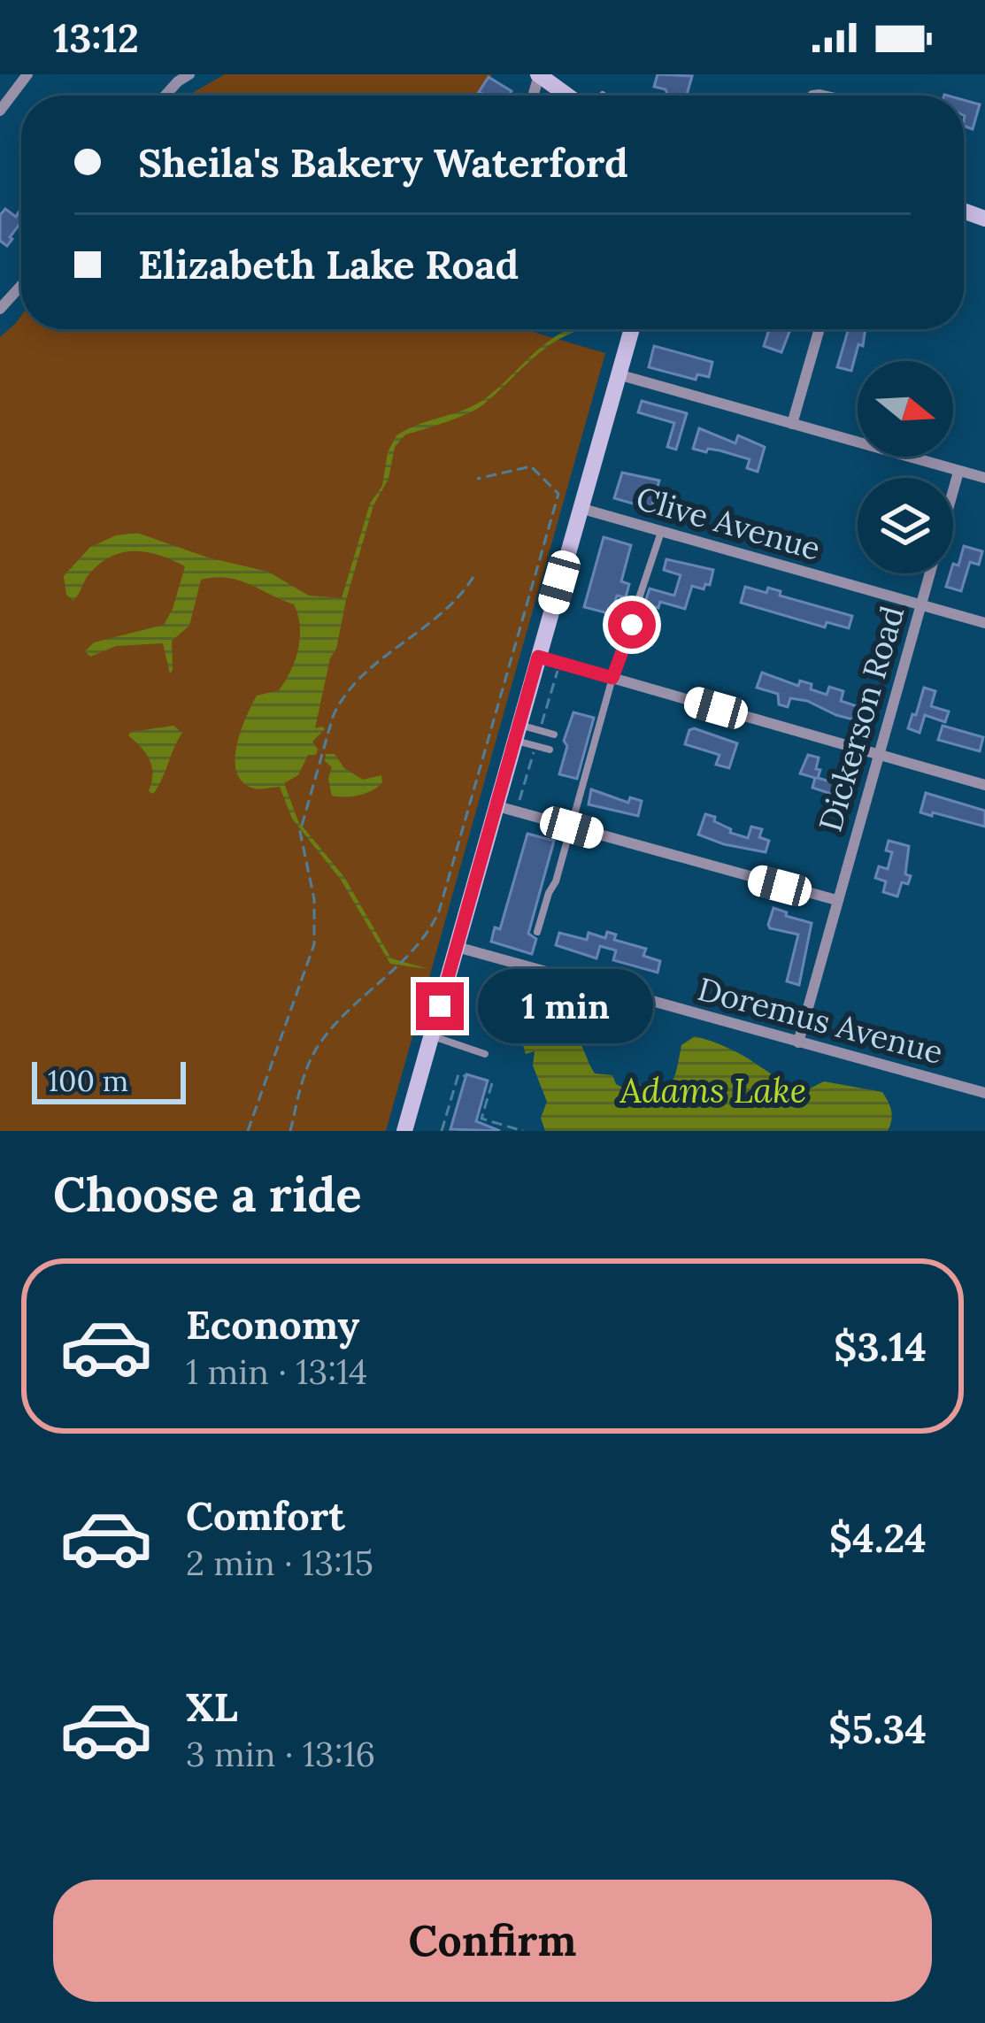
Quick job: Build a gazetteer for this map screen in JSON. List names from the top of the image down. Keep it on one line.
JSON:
{"streets":{"street":["Clive Avenue","Dickerson Road","Doremus Avenue"]},"crossings":[["Clive Avenue","Dickerson Road"],["Dickerson Road","Doremus Avenue"]],"water":["Adams Lake"],"scale_bar":"100 m","north":"right","page":{"status":"13:12","banner":["Sheila's Bakery Waterford","Elizabeth Lake Road"],"bubble":"1 min","scale":"100 m","heading":"Choose a ride","list":[{"name":"Economy","note":"1 min · 13:14","value":"$3.14"},{"name":"Comfort","note":"2 min · 13:15","value":"$4.24"},{"name":"XL","note":"3 min · 13:16","value":"$5.34"}],"buttons":"Confirm"}}
